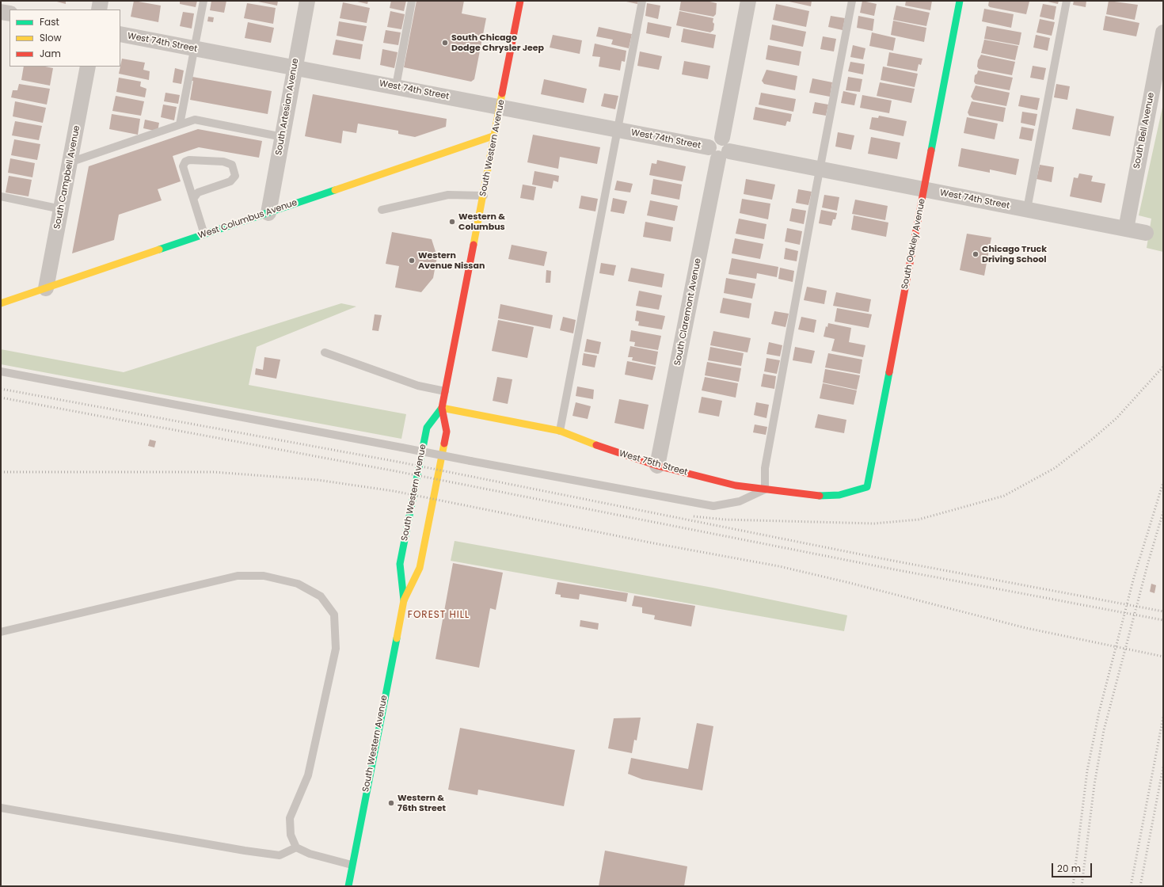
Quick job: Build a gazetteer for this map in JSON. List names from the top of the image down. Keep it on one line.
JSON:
{"streets":{"main road":["South Western Avenue","West Columbus Avenue","South Oakley Avenue","West 75th Street"],"street":["West 74th Street","South Artesian Avenue","South Bell Avenue","South Campbell Avenue","South Claremont Avenue"]},"crossings":[["West 74th Street","South Artesian Avenue"],["West 74th Street","South Bell Avenue"],["West 74th Street","South Western Avenue"],["West 74th Street","South Oakley Avenue"],["West 74th Street","South Claremont Avenue"],["South Artesian Avenue","West Columbus Avenue"],["South Western Avenue","West Columbus Avenue"],["South Western Avenue","West 75th Street"],["South Campbell Avenue","West Columbus Avenue"],["South Oakley Avenue","West 75th Street"],["South Claremont Avenue","West 75th Street"]],"districts":["FOREST HILL"],"places":["South Chicago Dodge Chrysler Jeep","Western & Columbus","Chicago Truck Driving School","Western Avenue Nissan","Western & 76th Street"],"legend":["Fast","Slow","Jam"],"scale_bar":"20 m"}
